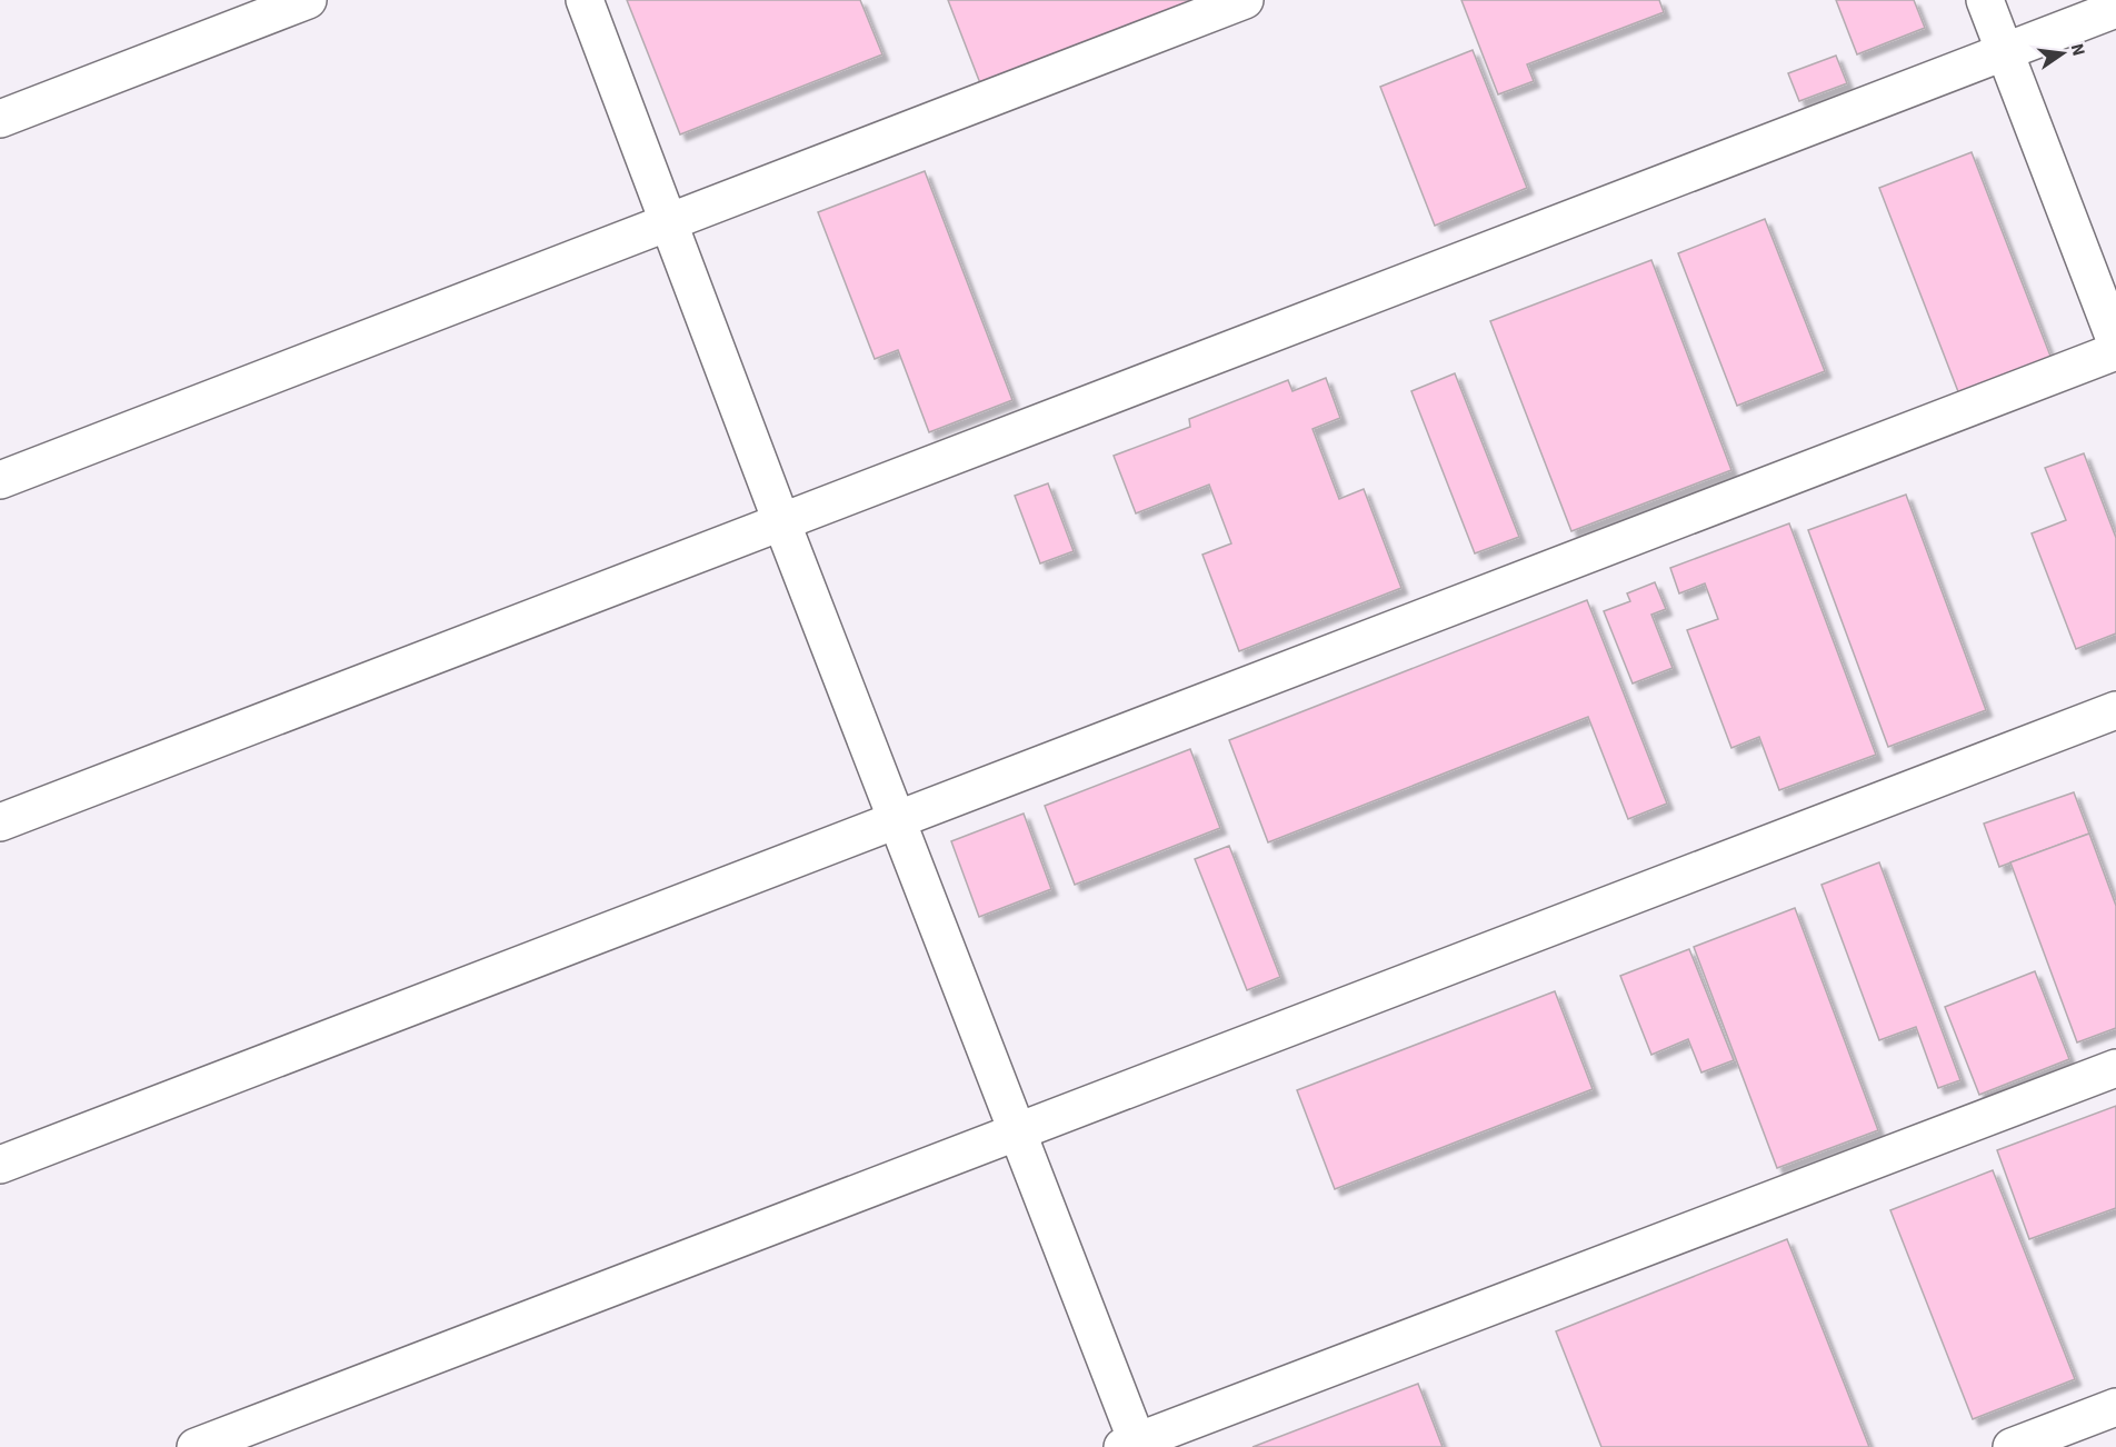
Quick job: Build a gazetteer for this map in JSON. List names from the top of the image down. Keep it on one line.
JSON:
{"north":"right"}
